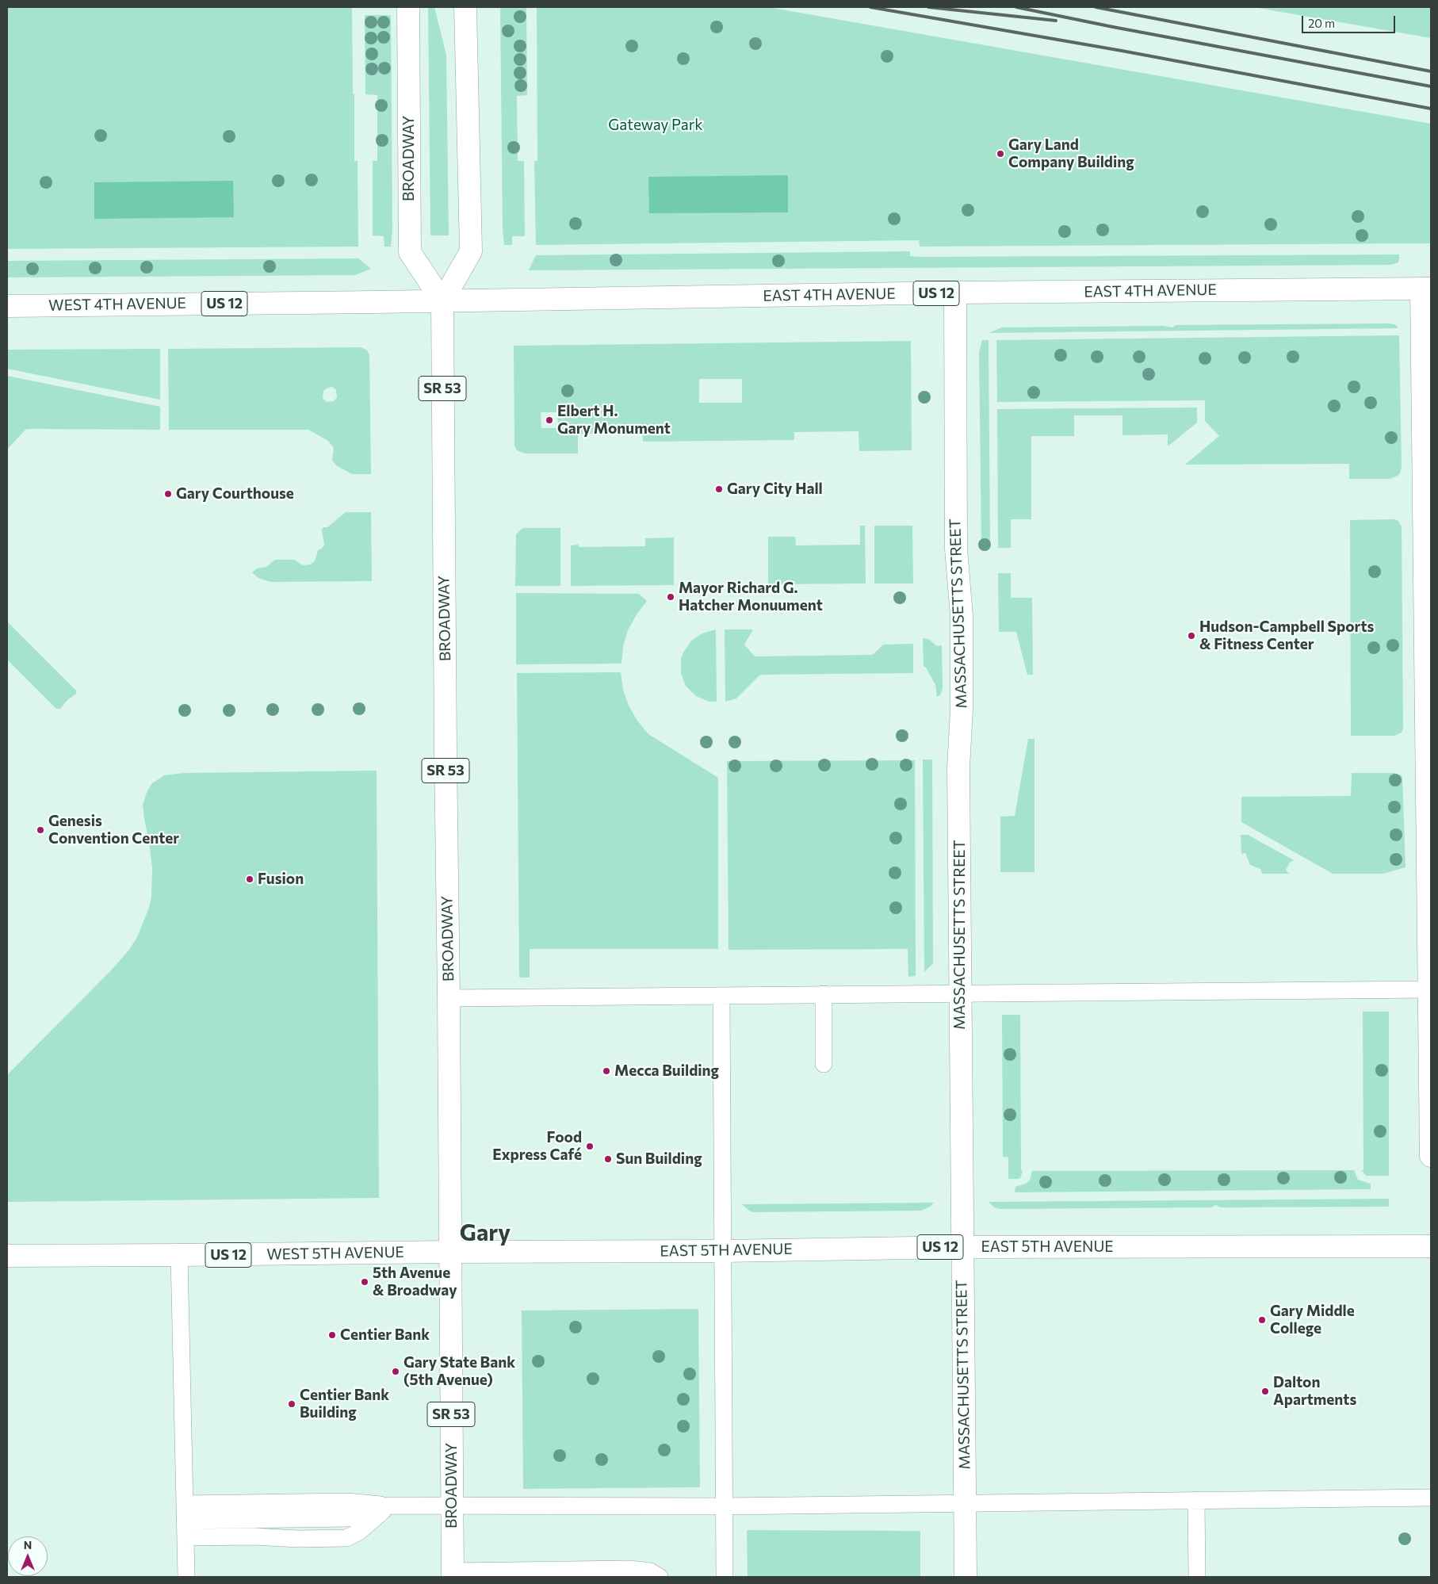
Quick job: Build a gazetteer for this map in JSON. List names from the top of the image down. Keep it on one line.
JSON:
{"streets":{"main road":["BROADWAY","EAST 4TH AVENUE","US 12","WEST 4TH AVENUE","SR 53","MASSACHUSETTS STREET","EAST 5TH AVENUE","WEST 5TH AVENUE"]},"crossings":[["BROADWAY","EAST 4TH AVENUE"],["BROADWAY","WEST 4TH AVENUE"],["BROADWAY","EAST 5TH AVENUE"],["BROADWAY","WEST 5TH AVENUE"],["EAST 4TH AVENUE","WEST 4TH AVENUE"],["EAST 4TH AVENUE","MASSACHUSETTS STREET"],["MASSACHUSETTS STREET","EAST 5TH AVENUE"],["EAST 5TH AVENUE","WEST 5TH AVENUE"]],"districts":["Gary"],"parks":["Gateway Park"],"places":["Gary Land Company Building","Elbert H. Gary Monument","Gary City Hall","Gary Courthouse","Mayor Richard G. Hatcher Monuument","Hudson-Campbell Sports & Fitness Center","Genesis Convention Center","Fusion","Mecca Building","Food Express Café","Sun Building","5th Avenue & Broadway","Gary Middle College","Centier Bank","Gary State Bank (5th Avenue)","Dalton Apartments","Centier Bank Building"],"scale_bar":"20 m","north":"top"}
